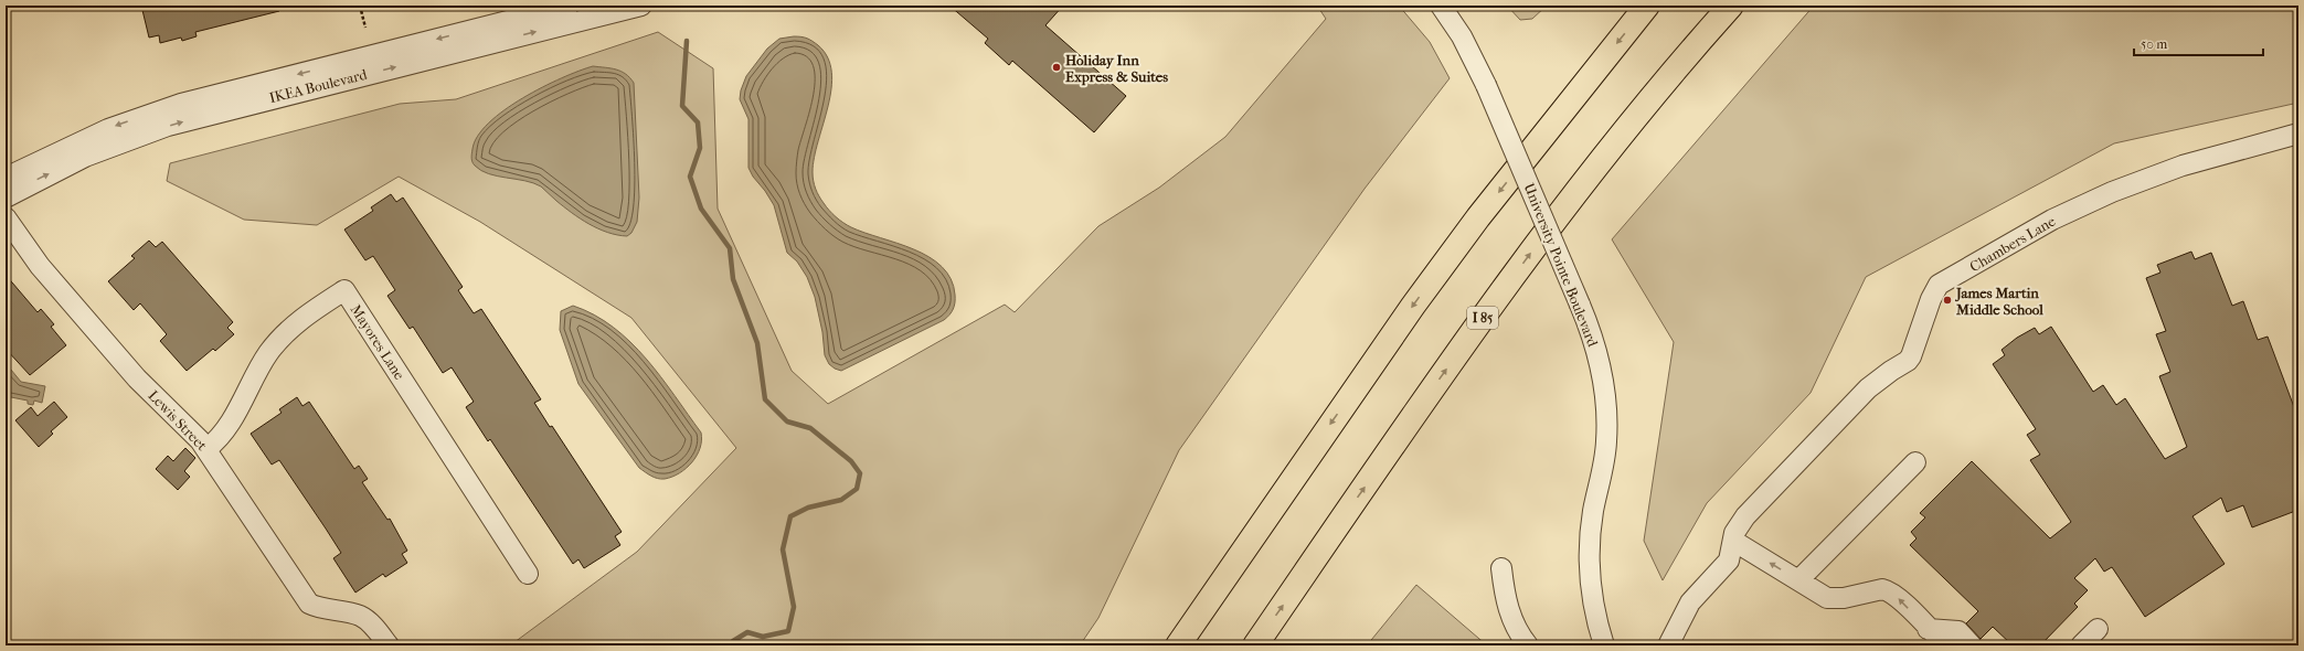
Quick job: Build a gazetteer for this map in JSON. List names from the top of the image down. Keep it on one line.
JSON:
{"streets":{"highway":["I 85"],"street":["IKEA Boulevard","Chambers Lane","University Pointe Boulevard","Mayores Lane","Lewis Street"]},"crossings":[["Mayores Lane","Lewis Street"]],"places":["Holiday Inn Express & Suites","James Martin Middle School"],"scale_bar":"50 m"}
